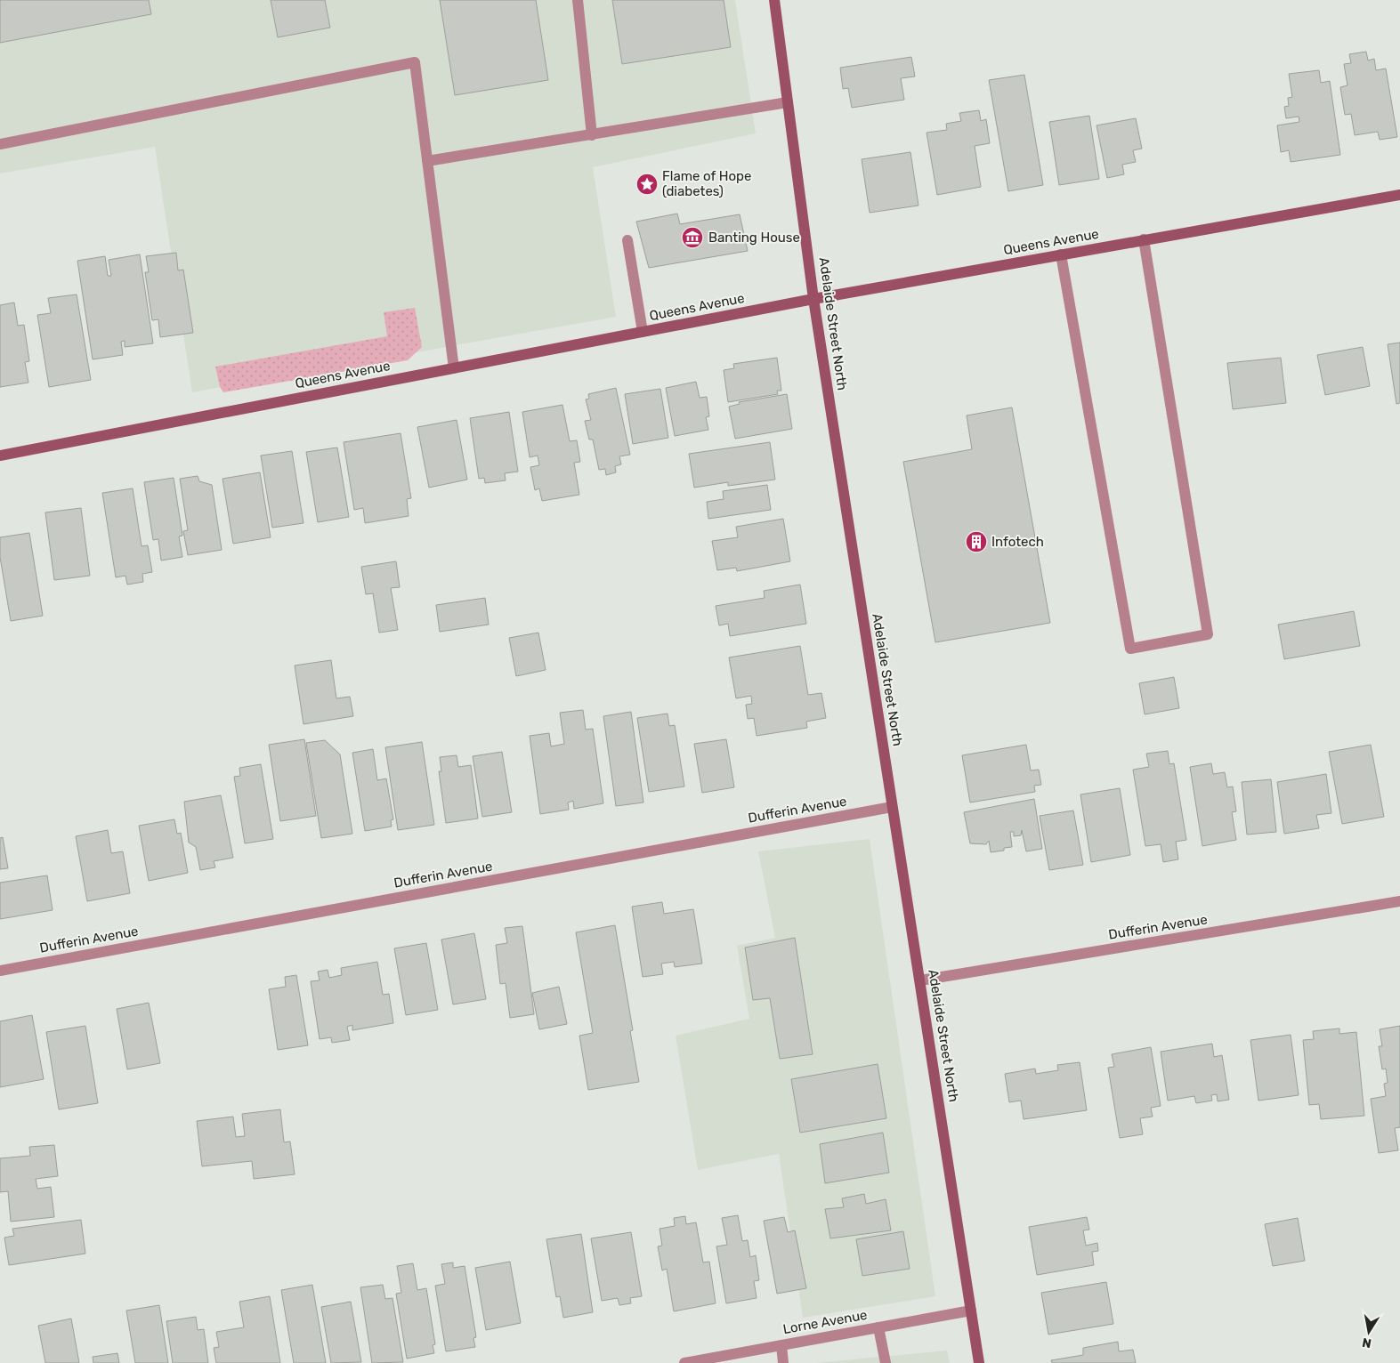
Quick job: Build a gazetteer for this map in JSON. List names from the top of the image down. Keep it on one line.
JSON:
{"streets":{"main road":["Queens Avenue","Adelaide Street North"],"street":["Dufferin Avenue","Lorne Avenue"]},"crossings":[["Queens Avenue","Adelaide Street North"],["Adelaide Street North","Dufferin Avenue"],["Adelaide Street North","Lorne Avenue"]],"places":{"place":["Flame of Hope (diabetes)"],"museum":["Banting House"],"building":["Infotech"]},"north":"bottom"}
